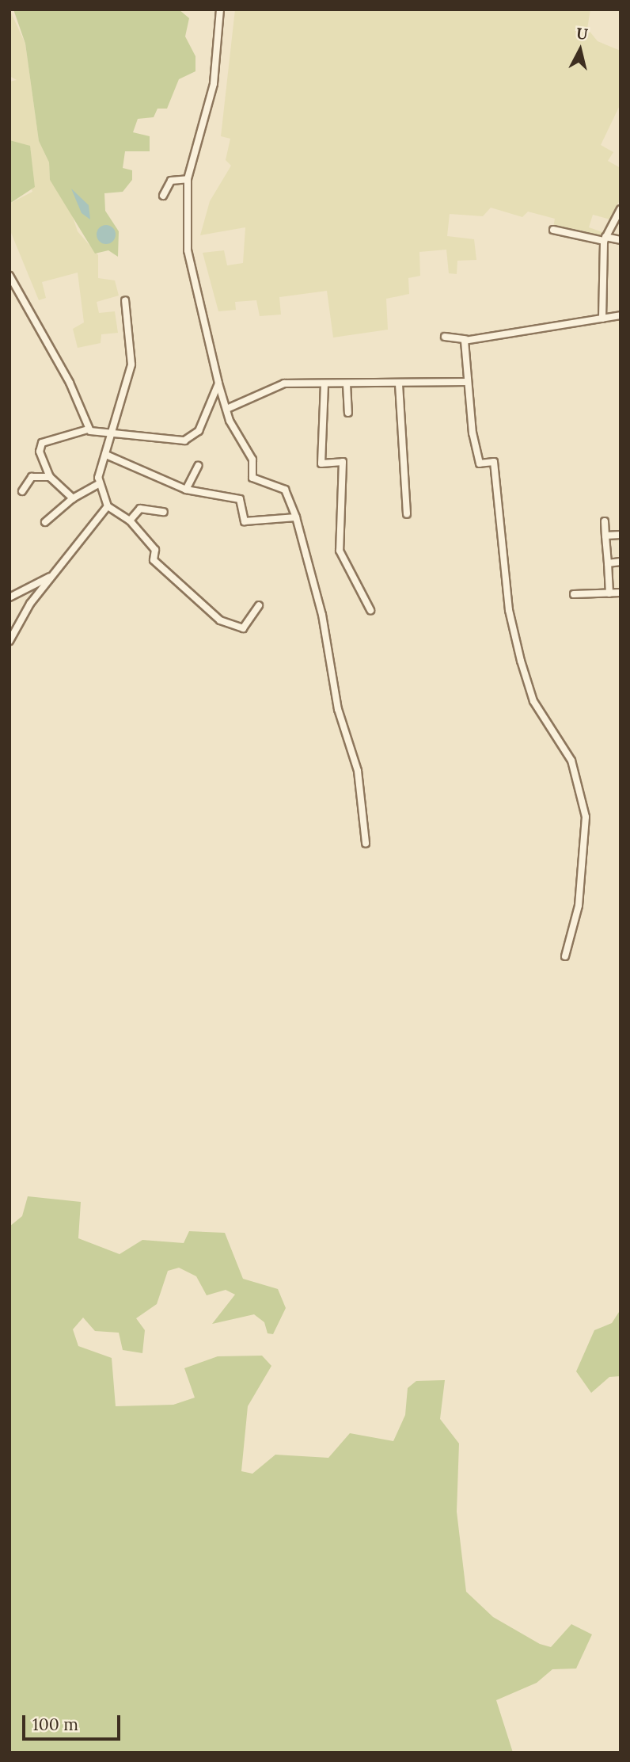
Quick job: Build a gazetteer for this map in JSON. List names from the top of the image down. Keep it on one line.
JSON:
{"scale_bar":"100 m","north":"top"}
